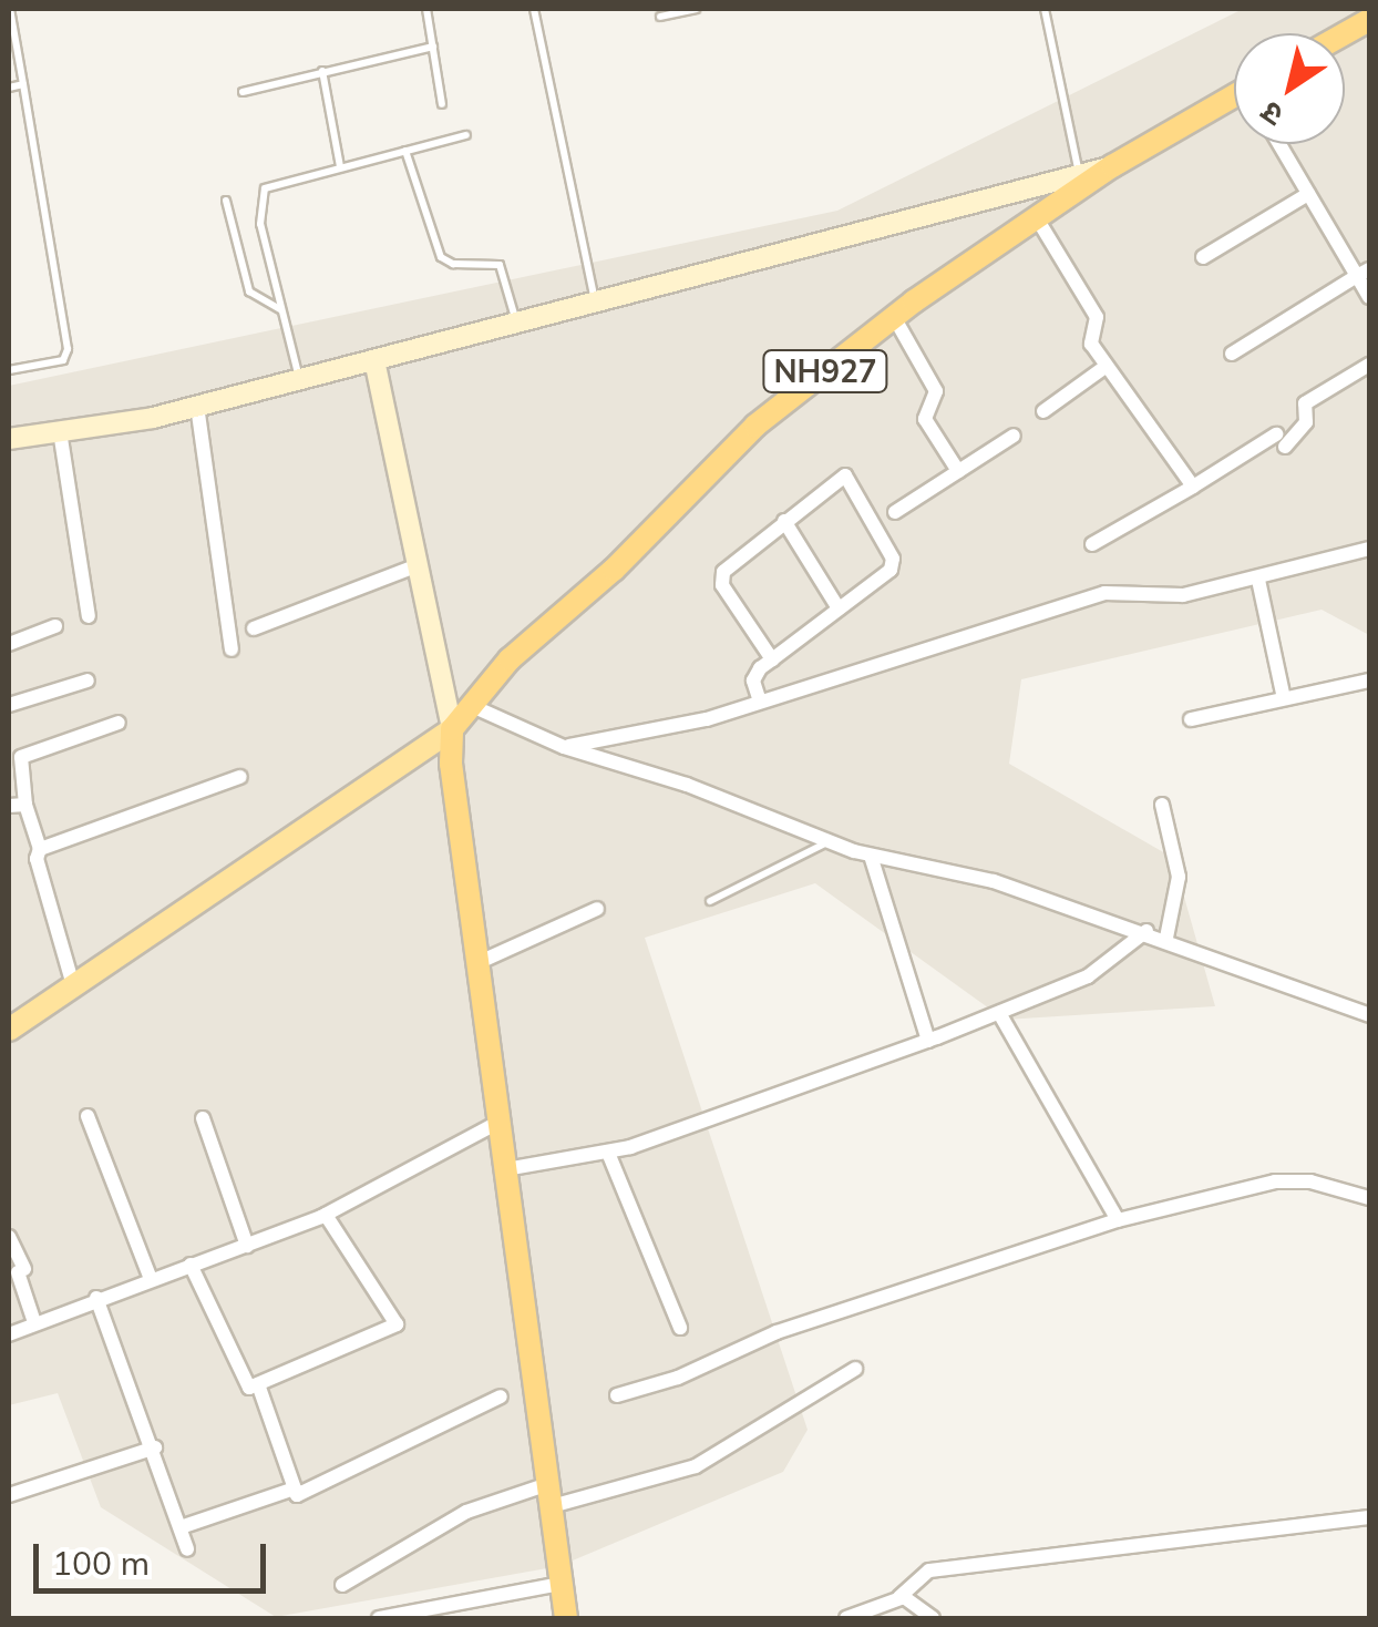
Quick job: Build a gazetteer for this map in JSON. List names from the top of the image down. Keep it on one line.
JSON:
{"streets":{"highway":["NH927"]},"scale_bar":"100 m","north":"bottom left"}
